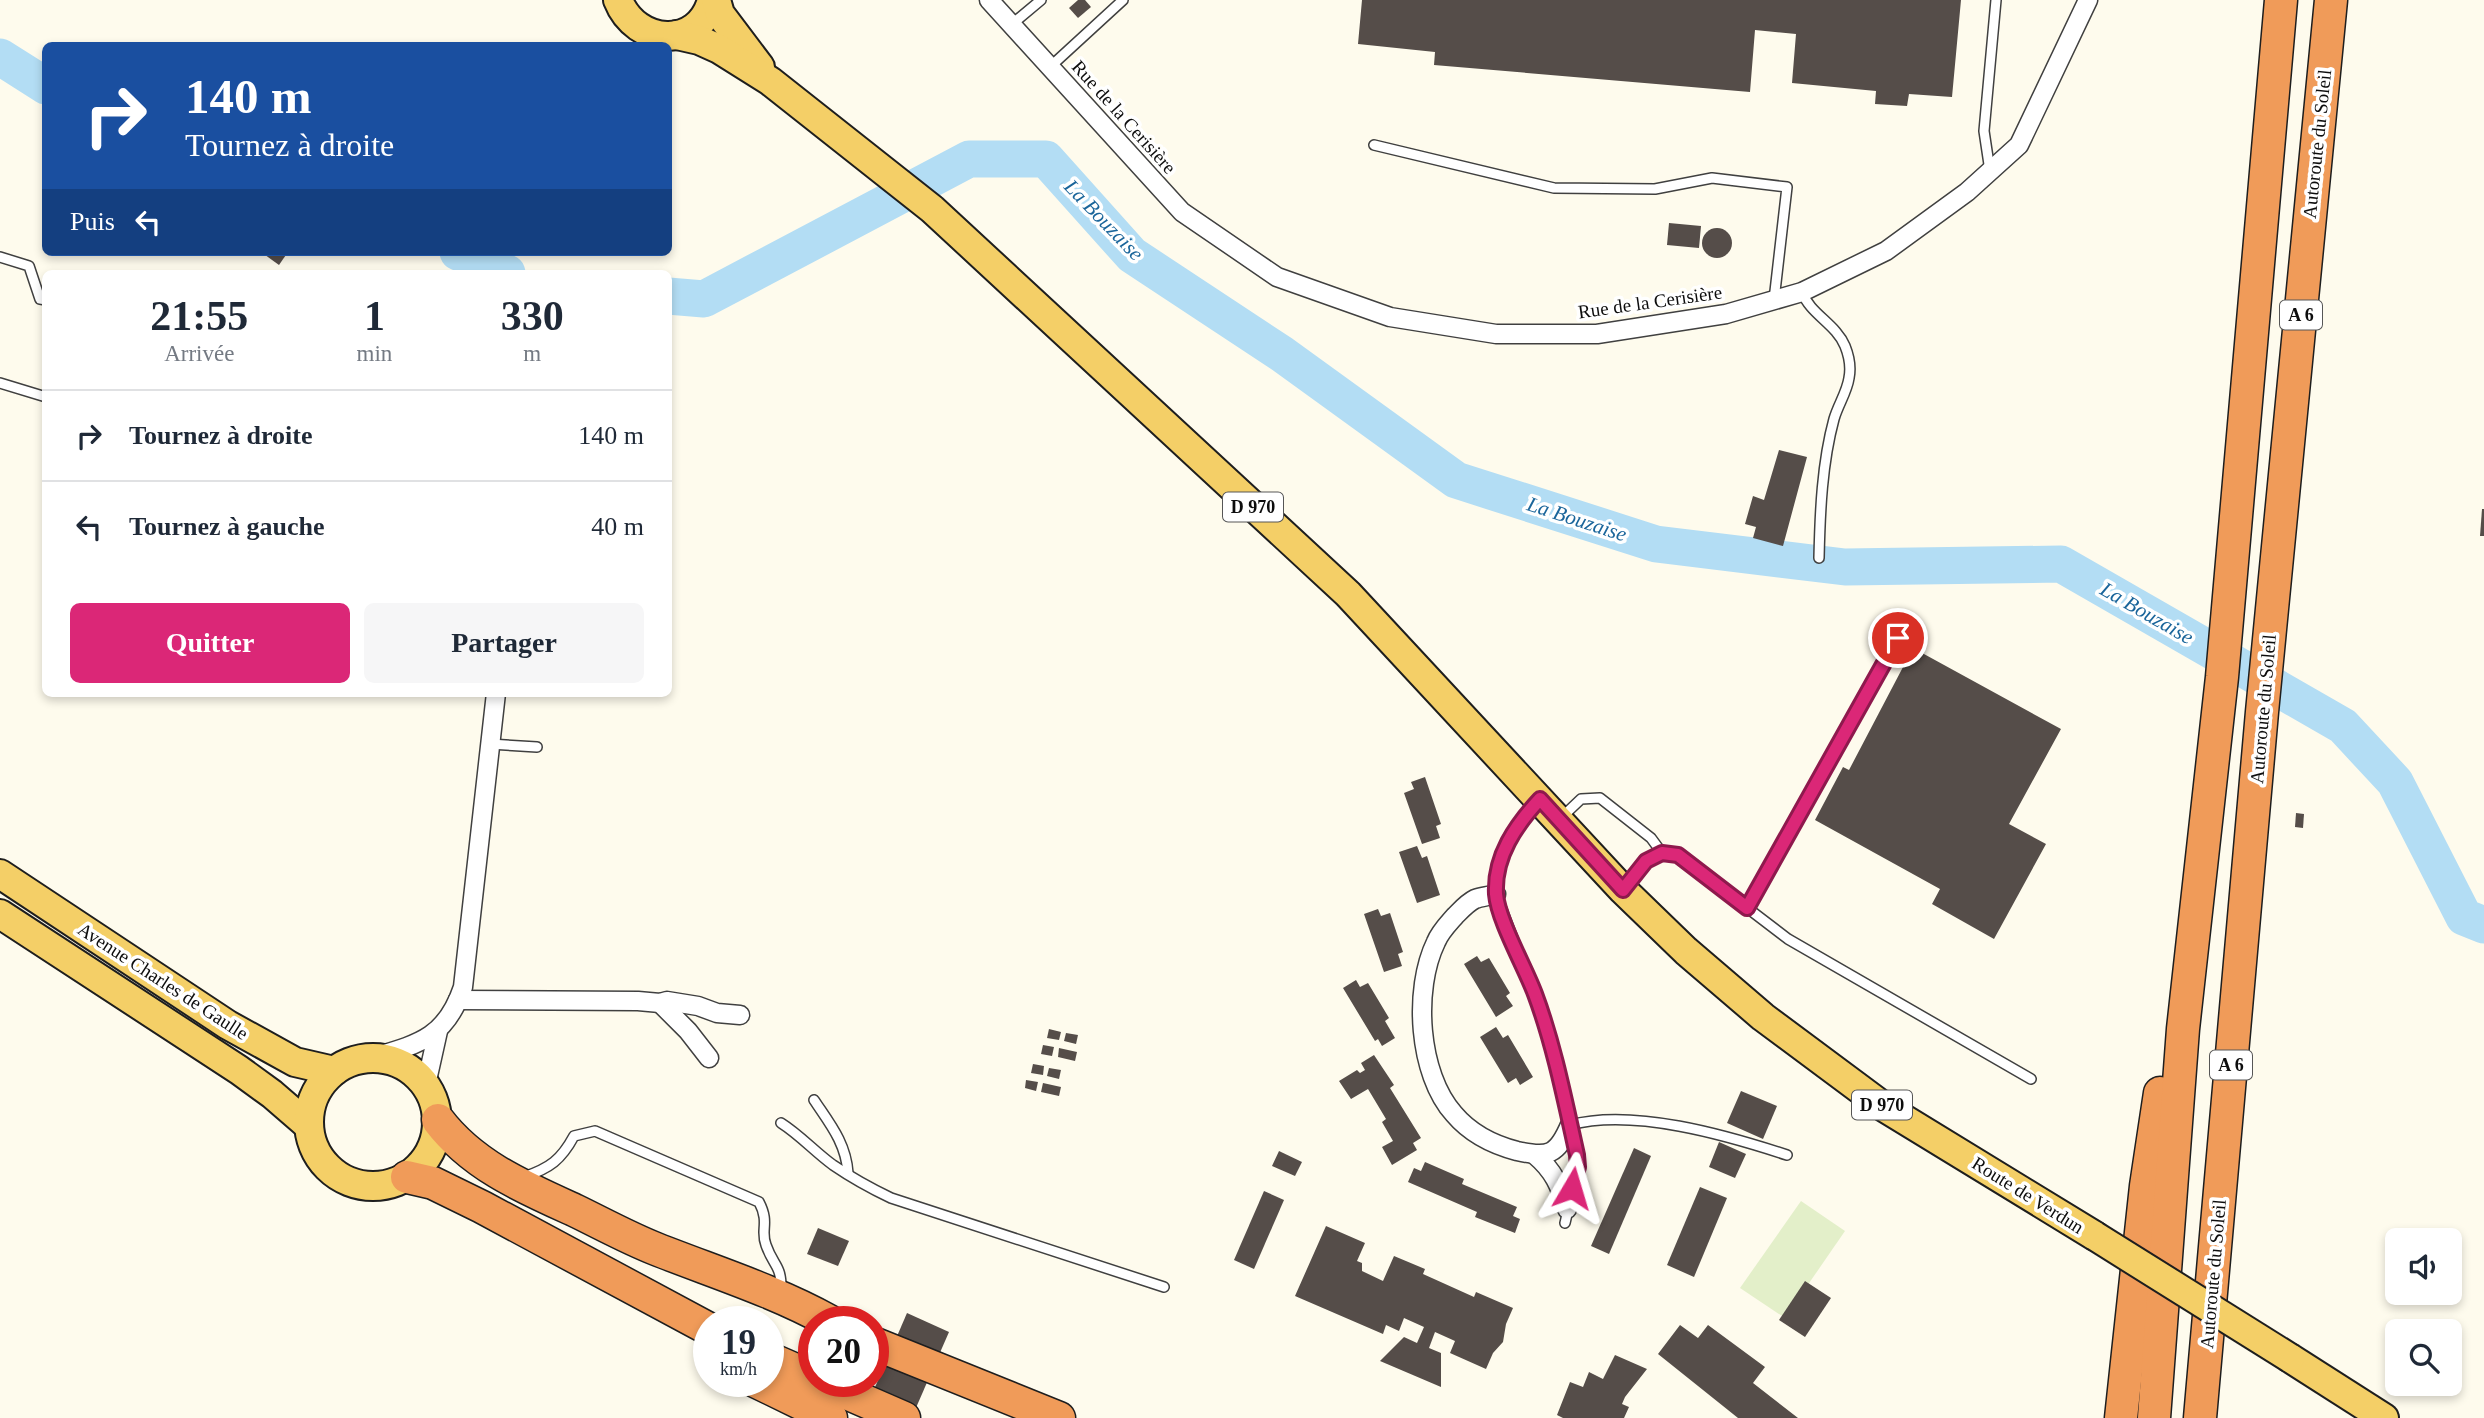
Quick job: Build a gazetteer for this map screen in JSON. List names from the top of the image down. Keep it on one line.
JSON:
{"streets":{"highway":["Autoroute du Soleil","A 6"],"main road":["D 970","Avenue Charles de Gaulle","Route de Verdun"],"street":["Rue de la Cerisière"]},"crossings":[["D 970","Route de Verdun"]],"water":["La Bouzaise"],"page":{"turn":["140 m","Tournez à droite"],"then":"Puis","eta":["21:55","Arrivée","1","min","330","m"],"list":[{"name":"Tournez à droite","value":"140 m"},{"name":"Tournez à gauche","value":"40 m"}],"buttons":["Quitter","Partager"],"speed":"19 km/h","limit":"20"}}
